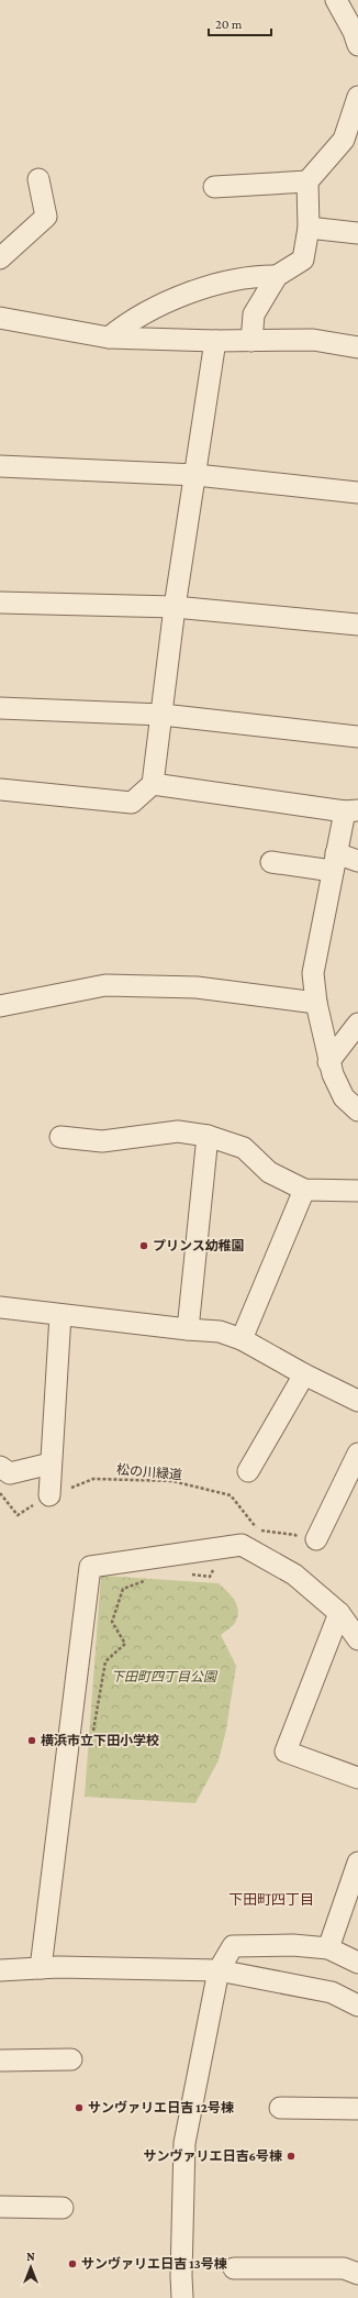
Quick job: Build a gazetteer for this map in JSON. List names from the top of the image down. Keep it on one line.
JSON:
{"streets":{"path":["松の川緑道"]},"districts":["下田町四丁目"],"parks":["下田町四丁目公園"],"places":["プリンス幼稚園","横浜市立下田小学校","サンヴァリエ日吉 12号棟","サンヴァリエ日吉6号棟","サンヴァリエ日吉 13号棟"],"scale_bar":"20 m","north":"top"}
